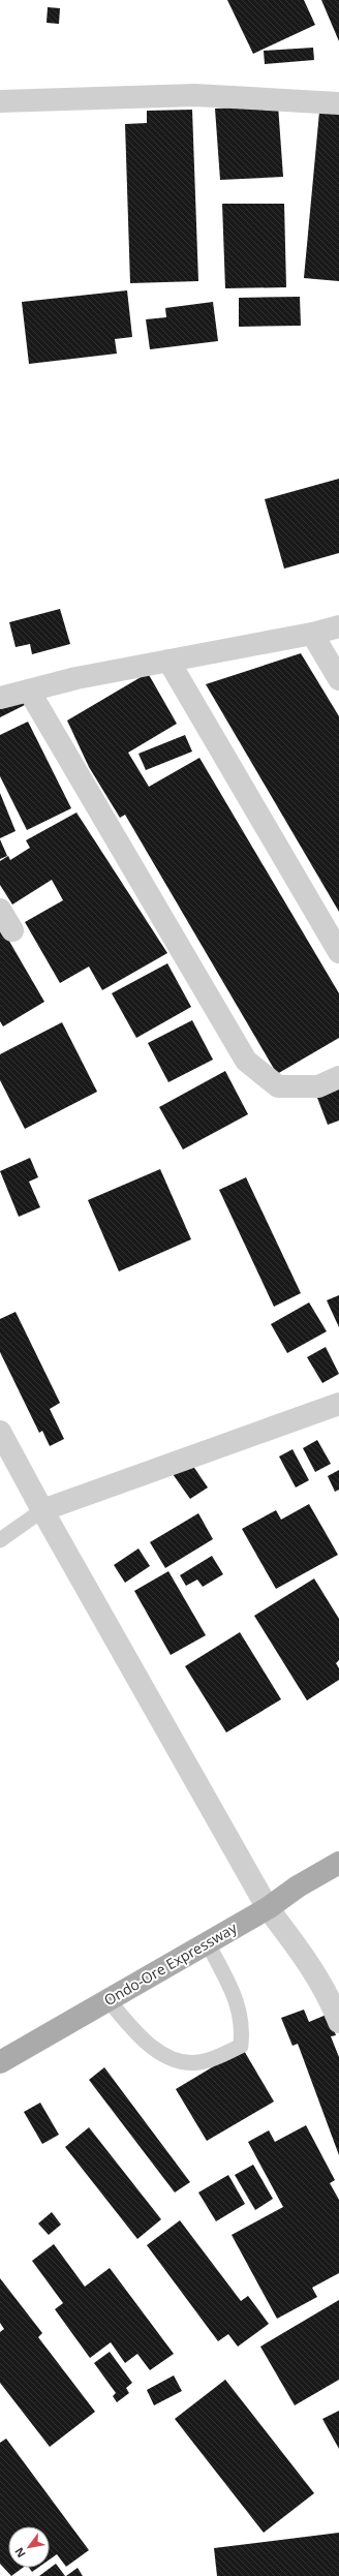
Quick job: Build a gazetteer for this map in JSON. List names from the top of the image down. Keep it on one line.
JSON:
{"streets":{"main road":["Ondo-Ore Expressway"]},"north":"bottom left"}
